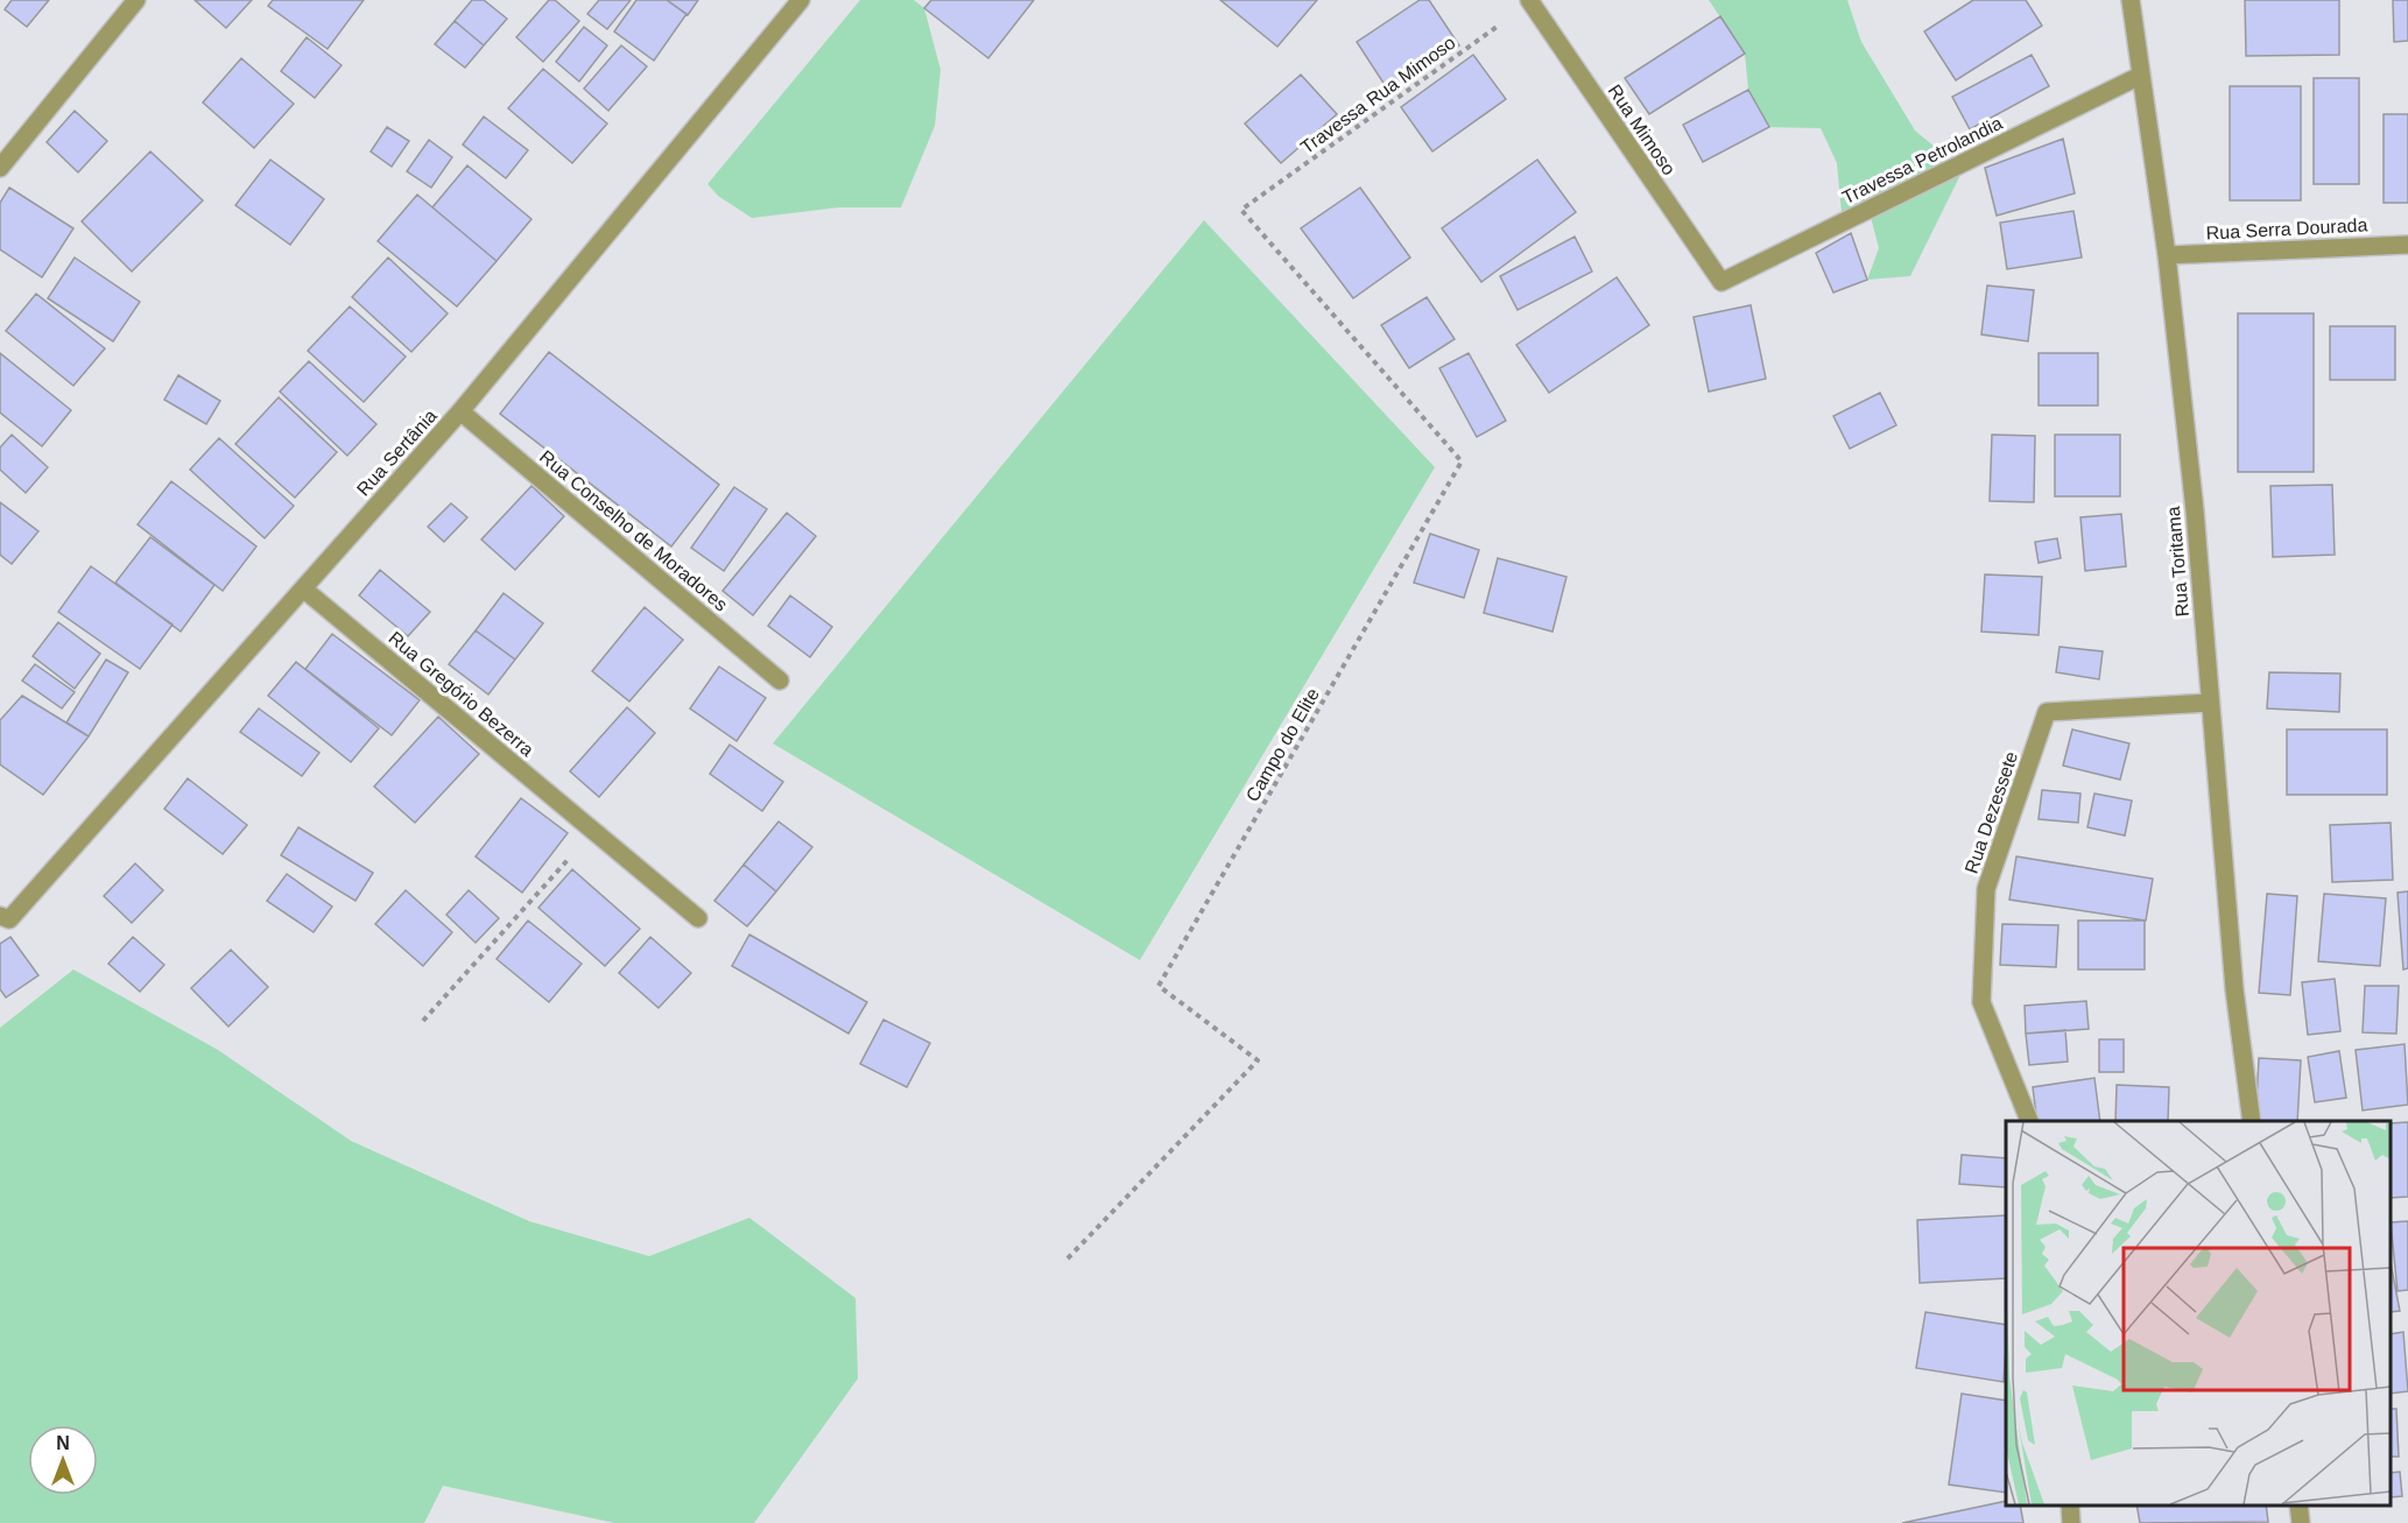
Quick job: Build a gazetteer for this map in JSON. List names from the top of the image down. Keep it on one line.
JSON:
{"streets":{"street":["Rua Mimoso","Travessa Petrolandia","Rua Serra Dourada","Rua Sertânia","Rua Conselho de Moradores","Rua Toritama","Rua Gregório Bezerra","Rua Dezessete"],"path":["Travessa Rua Mimoso","Campo do Elite"]},"crossings":[["Travessa Rua Mimoso","Rua Mimoso"],["Travessa Rua Mimoso","Campo do Elite"],["Rua Mimoso","Travessa Petrolandia"],["Travessa Petrolandia","Rua Toritama"],["Rua Serra Dourada","Rua Toritama"],["Rua Sertânia","Rua Conselho de Moradores"],["Rua Sertânia","Rua Gregório Bezerra"],["Rua Toritama","Rua Dezessete"]],"north":"top"}
